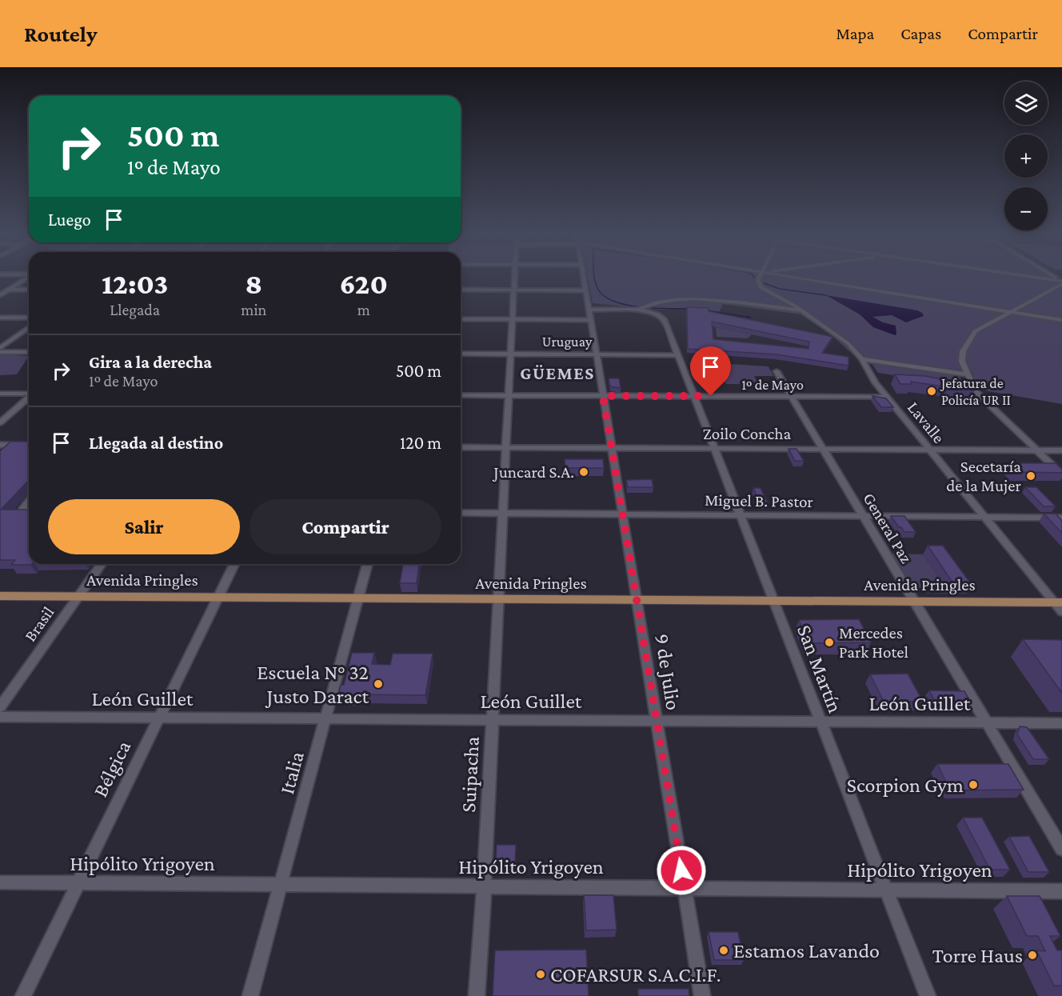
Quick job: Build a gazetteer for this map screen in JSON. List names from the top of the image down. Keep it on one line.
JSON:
{"streets":{"main road":["Avenida Pringles"],"street":["Uruguay","1º de Mayo","Lavalle","Zoilo Concha","Miguel B. Pastor","General Paz","Brasil","San Martín","9 de Julio","León Guillet","Bélgica","Italia","Suipacha","Hipólito Yrigoyen"]},"crossings":[["Uruguay","San Martín"],["Uruguay","9 de Julio"],["Uruguay","Suipacha"],["1º de Mayo","Lavalle"],["1º de Mayo","General Paz"],["1º de Mayo","San Martín"],["1º de Mayo","9 de Julio"],["1º de Mayo","Suipacha"],["Lavalle","Zoilo Concha"],["Lavalle","Miguel B. Pastor"],["Lavalle","Avenida Pringles"],["Zoilo Concha","General Paz"],["Zoilo Concha","San Martín"],["Zoilo Concha","9 de Julio"],["Zoilo Concha","Suipacha"],["Miguel B. Pastor","General Paz"],["Miguel B. Pastor","San Martín"],["Miguel B. Pastor","9 de Julio"],["Miguel B. Pastor","Suipacha"],["General Paz","Avenida Pringles"],["General Paz","León Guillet"],["Avenida Pringles","Brasil"],["Avenida Pringles","San Martín"],["Avenida Pringles","9 de Julio"],["Avenida Pringles","Bélgica"],["Avenida Pringles","Italia"],["Avenida Pringles","Suipacha"],["San Martín","León Guillet"],["San Martín","Hipólito Yrigoyen"],["9 de Julio","León Guillet"],["9 de Julio","Hipólito Yrigoyen"],["León Guillet","Bélgica"],["León Guillet","Italia"],["León Guillet","Suipacha"],["Bélgica","Hipólito Yrigoyen"],["Italia","Hipólito Yrigoyen"],["Suipacha","Hipólito Yrigoyen"]],"districts":["GÜEMES"],"places":["Jefatura de Policía UR II","Juncard S.A.","Secetaría de la Mujer","Mercedes Park Hotel","Escuela N° 32 Justo Daract","Scorpion Gym","Estamos Lavando","Torre Haus","COFARSUR S.A.C.I.F."],"page":{"header":"Routely","nav":["Mapa","Capas","Compartir"],"map_buttons":["+","−"],"turn":["500 m","1º de Mayo"],"then":"Luego","eta":["12:03","Llegada","8","min","620","m"],"list":[{"name":"Gira a la derecha","note":"1º de Mayo","value":"500 m"},{"name":"Llegada al destino","value":"120 m"}],"buttons":["Salir","Compartir"]}}
